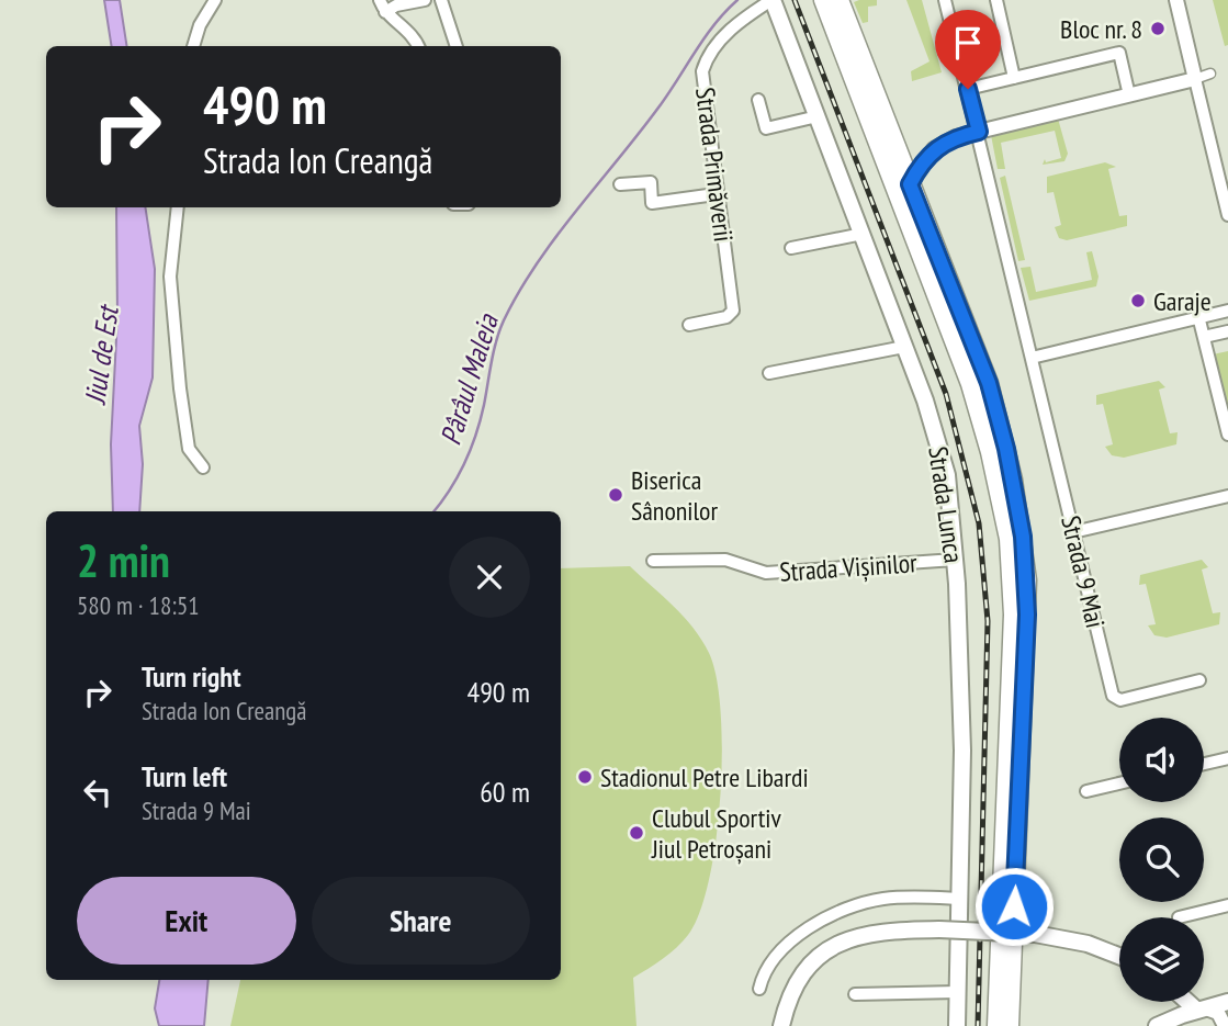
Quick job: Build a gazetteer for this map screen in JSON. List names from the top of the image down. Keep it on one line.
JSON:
{"streets":{"main road":["Strada Lunca"],"street":["Strada Primăverii","Strada Vișinilor","Strada 9 Mai"]},"crossings":[["Strada Primăverii","Strada Lunca"],["Strada Lunca","Strada Vișinilor"]],"water":["Jiul de Est","Pârâul Maleia"],"places":["Bloc nr. 8","Garaje","Biserica Sânonilor","Stadionul Petre Libardi","Clubul Sportiv Jiul Petroșani"],"page":{"turn":["490 m","Strada Ion Creangă"],"heading":["2 min","580 m · 18:51"],"list":[{"name":"Turn right","note":"Strada Ion Creangă","value":"490 m"},{"name":"Turn left","note":"Strada 9 Mai","value":"60 m"}],"buttons":["Exit","Share"]}}
